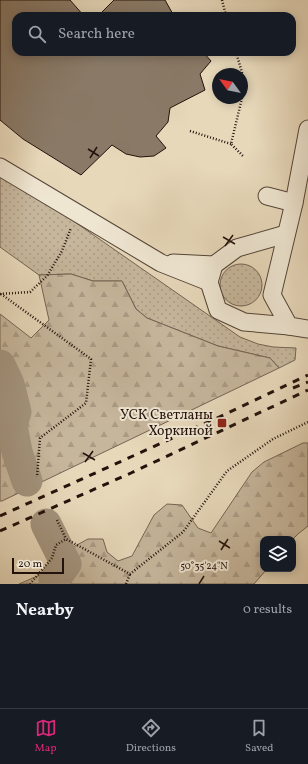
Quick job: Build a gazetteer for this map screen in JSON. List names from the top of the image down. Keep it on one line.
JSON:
{"places":{"transit":["УСК Светланы Хоркиной"]},"scale_bar":"20 m","north":"top left","page":{"search":"Search here","scale":"20 m","heading":["Nearby","0 results"],"nav":["Map","Directions","Saved"]},"coordinates":["50°35'24\"N"]}
